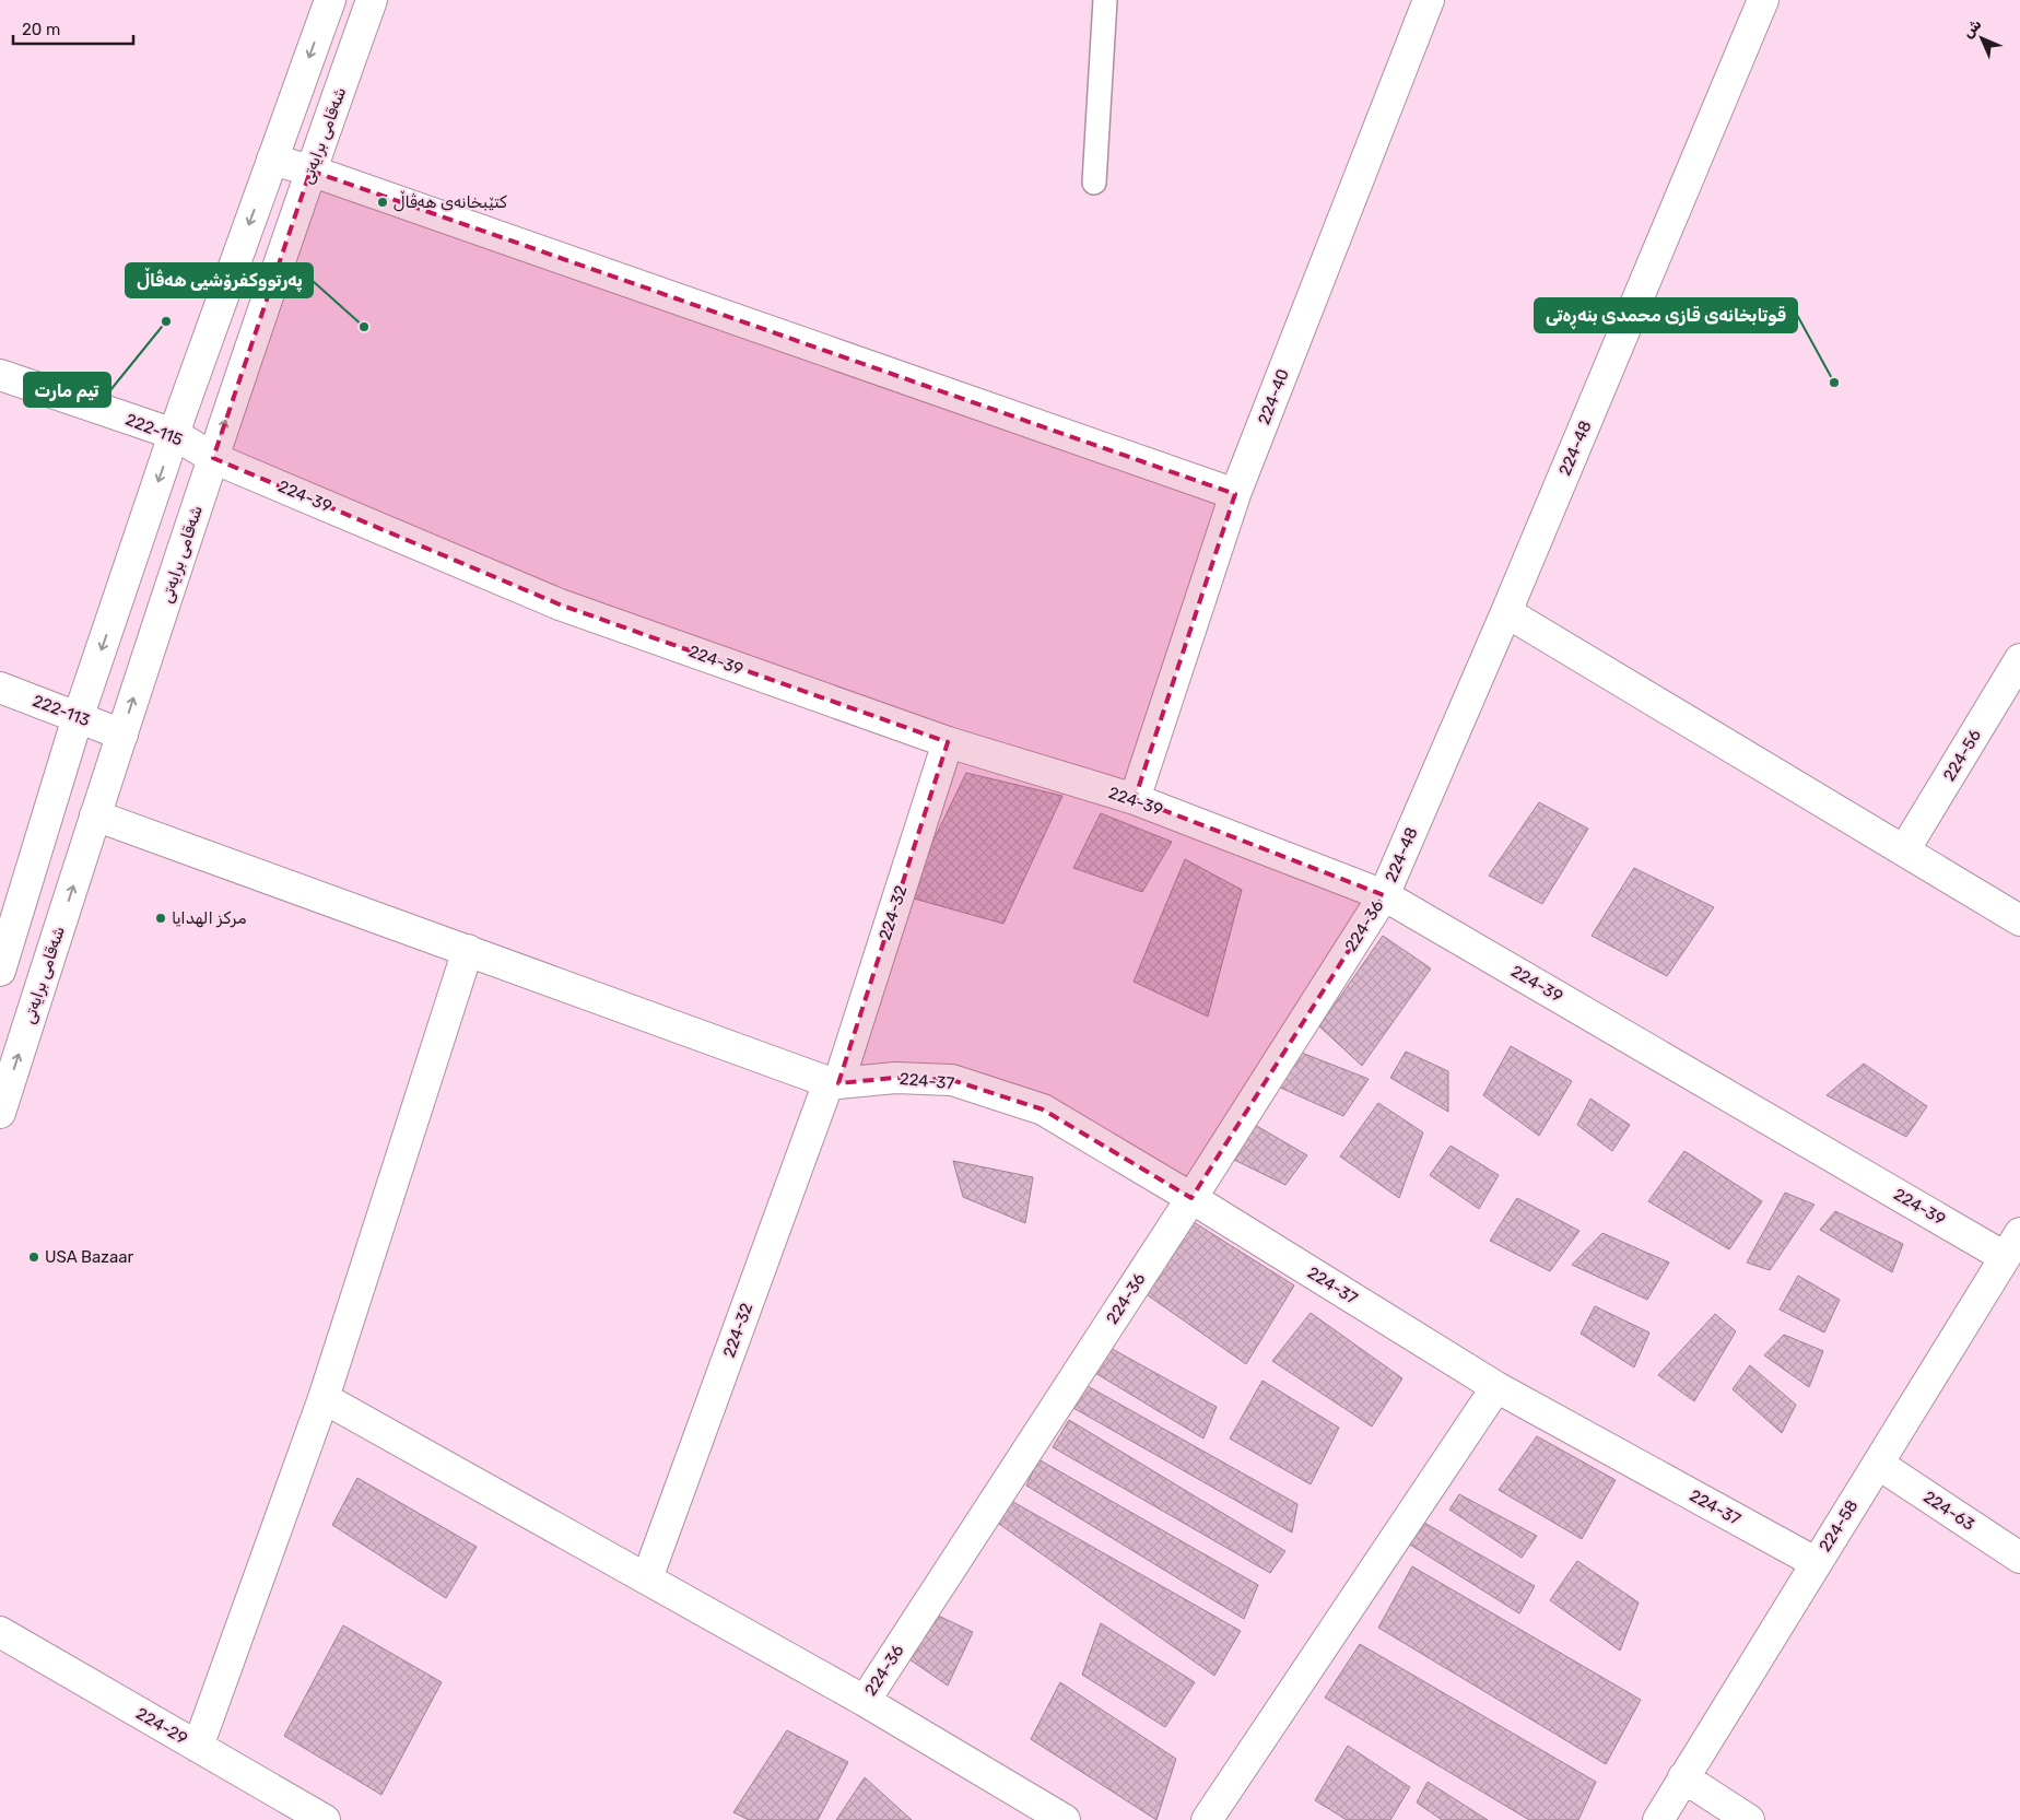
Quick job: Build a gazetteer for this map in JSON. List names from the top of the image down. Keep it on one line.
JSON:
{"streets":{"street":["شەقامی برایەتی","224-40","222-115","224-48","224-39","222-113","224-56","224-32","224-36","224-37","224-63","224-58","224-29"]},"crossings":[["شەقامی برایەتی","222-115"],["شەقامی برایەتی","224-39"],["شەقامی برایەتی","222-113"],["224-40","224-39"],["222-115","224-39"],["224-48","224-39"],["224-48","224-36"],["224-39","224-32"],["224-39","224-36"],["224-39","224-58"],["224-32","224-37"],["224-36","224-37"],["224-37","224-58"],["224-63","224-58"]],"places":["کتێبخانەی هەڤاڵ","تيم مارت","پەرتووکفرۆشیی هەڤاڵ","قوتابخانەی قازی محمدی بنەڕەتی","مركز الهدايا","USA Bazaar"],"scale_bar":"20 m","north":"top left"}
